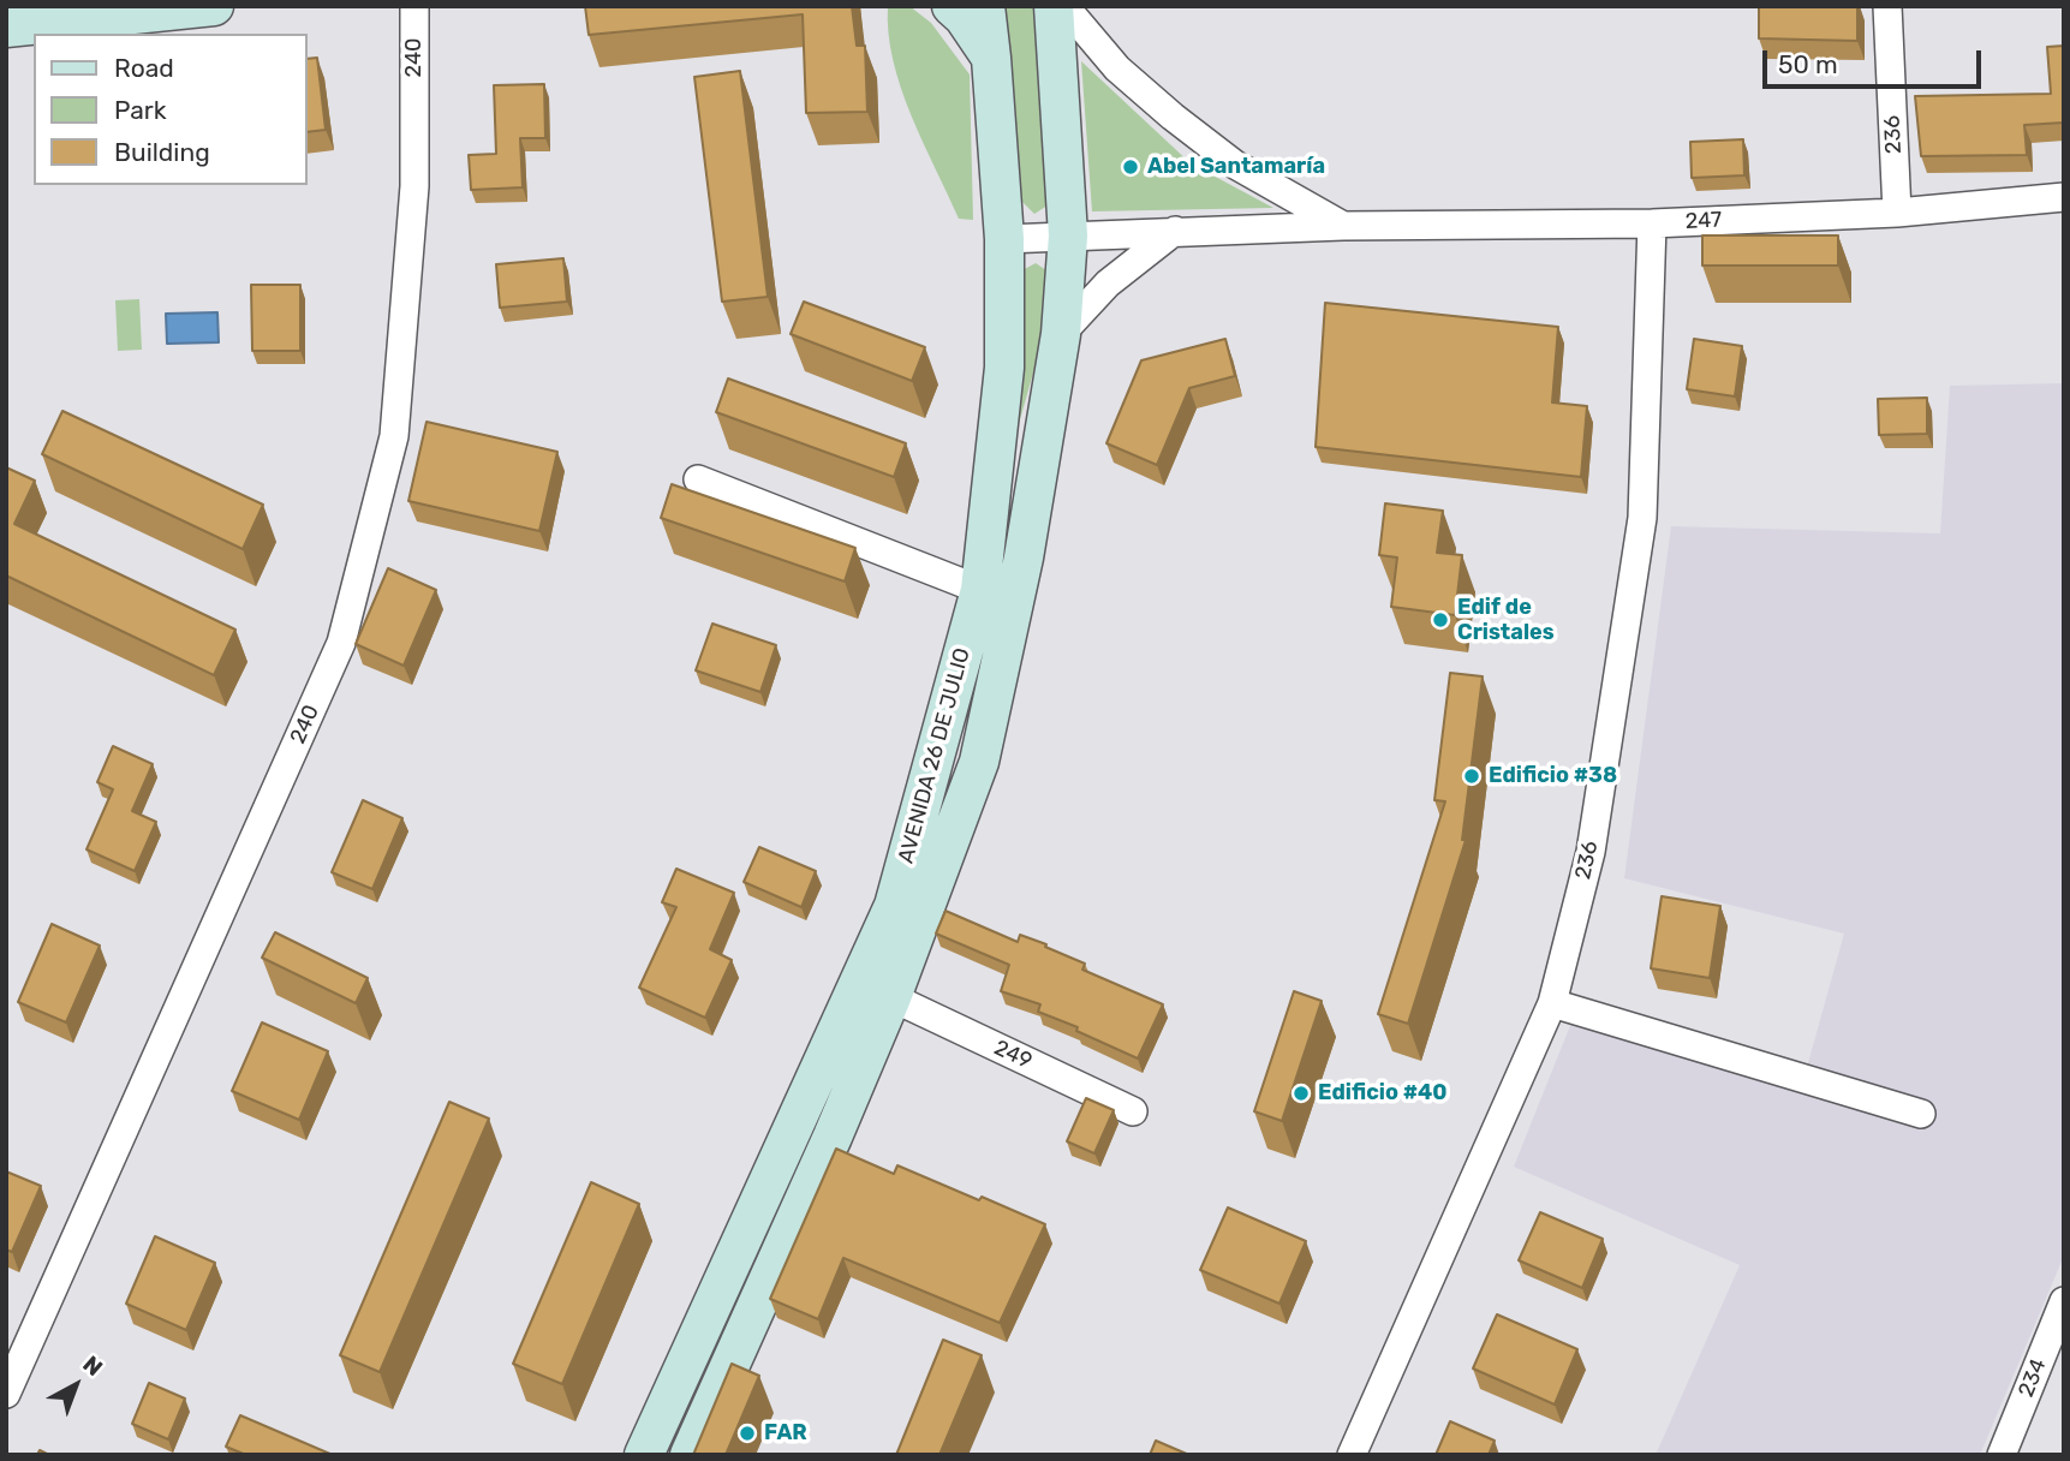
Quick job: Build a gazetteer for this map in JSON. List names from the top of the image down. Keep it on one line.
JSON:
{"streets":{"street":["240","236","247","AVENIDA 26 DE JULIO","249","234"]},"crossings":[["236","247"],["247","AVENIDA 26 DE JULIO"],["AVENIDA 26 DE JULIO","249"]],"places":["Abel Santamaría","Edif de Cristales","Edificio #38","Edificio #40","FAR"],"legend":["Road","Park","Building"],"scale_bar":"50 m","north":"top right"}
